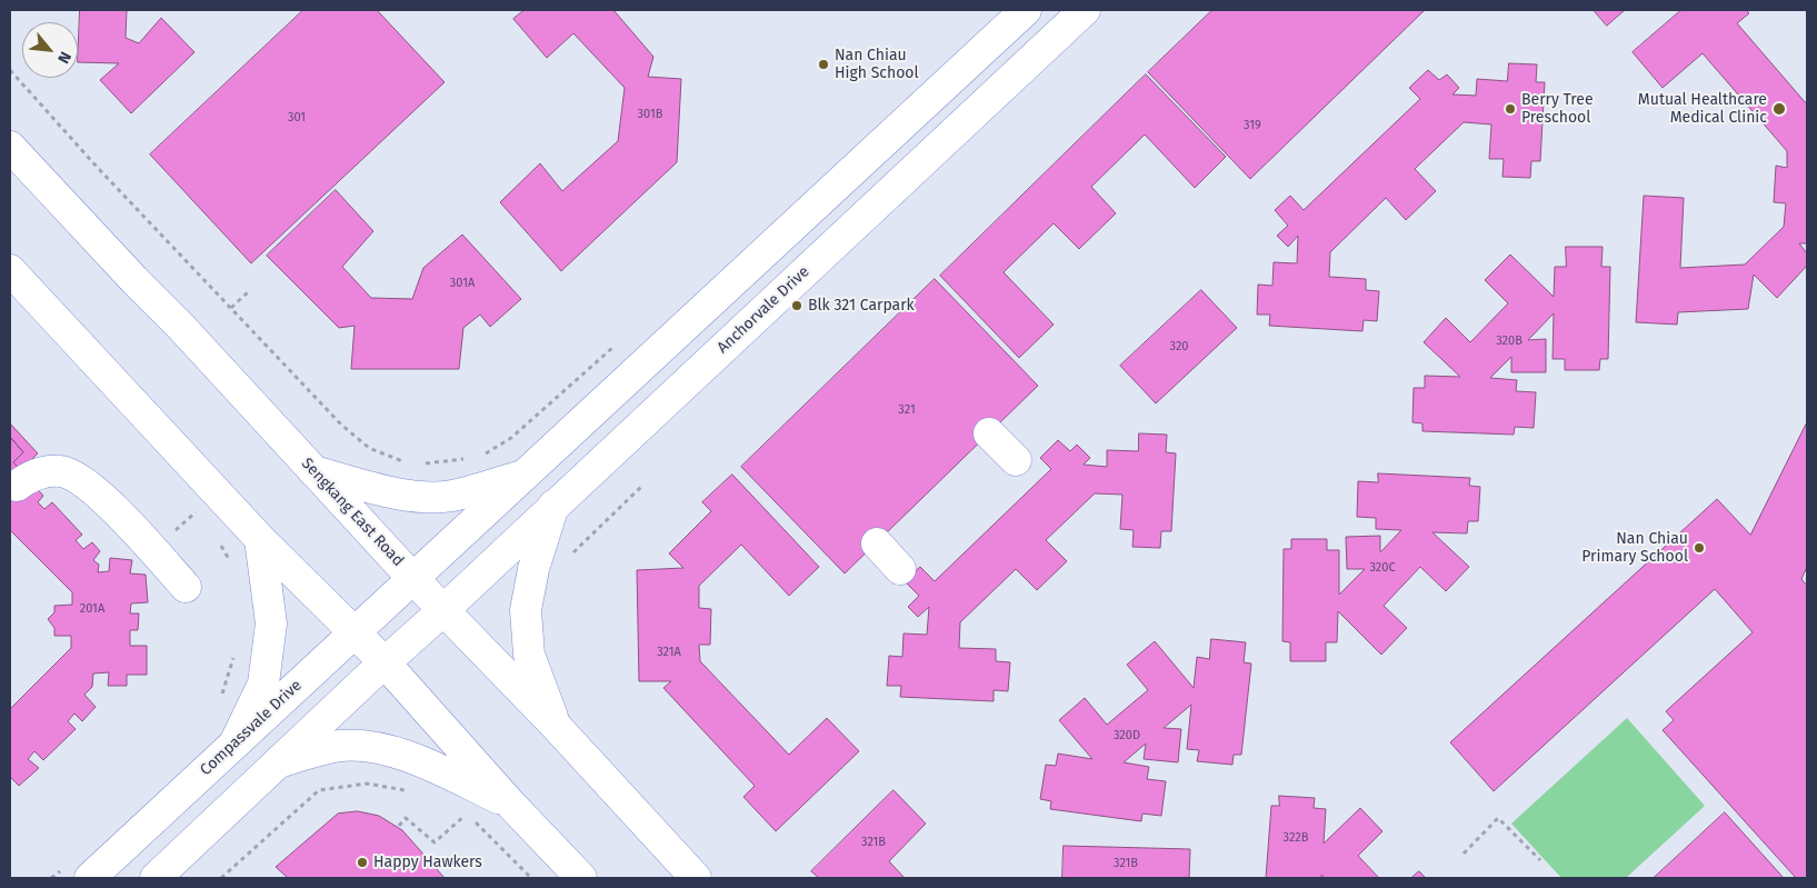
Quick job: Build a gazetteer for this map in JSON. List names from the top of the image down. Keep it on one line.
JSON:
{"streets":{"main road":["Anchorvale Drive","Sengkang East Road","Compassvale Drive"]},"crossings":[["Anchorvale Drive","Sengkang East Road"],["Sengkang East Road","Compassvale Drive"]],"places":["Nan Chiau High School","Berry Tree Preschool","Mutual Healthcare Medical Clinic","Blk 321 Carpark","Nan Chiau Primary School","Happy Hawkers"],"house_numbers":["301B","301","319","301A","320B","320","321","320C","201A","321A","320D","322B","321B","321B"],"north":"bottom right"}
